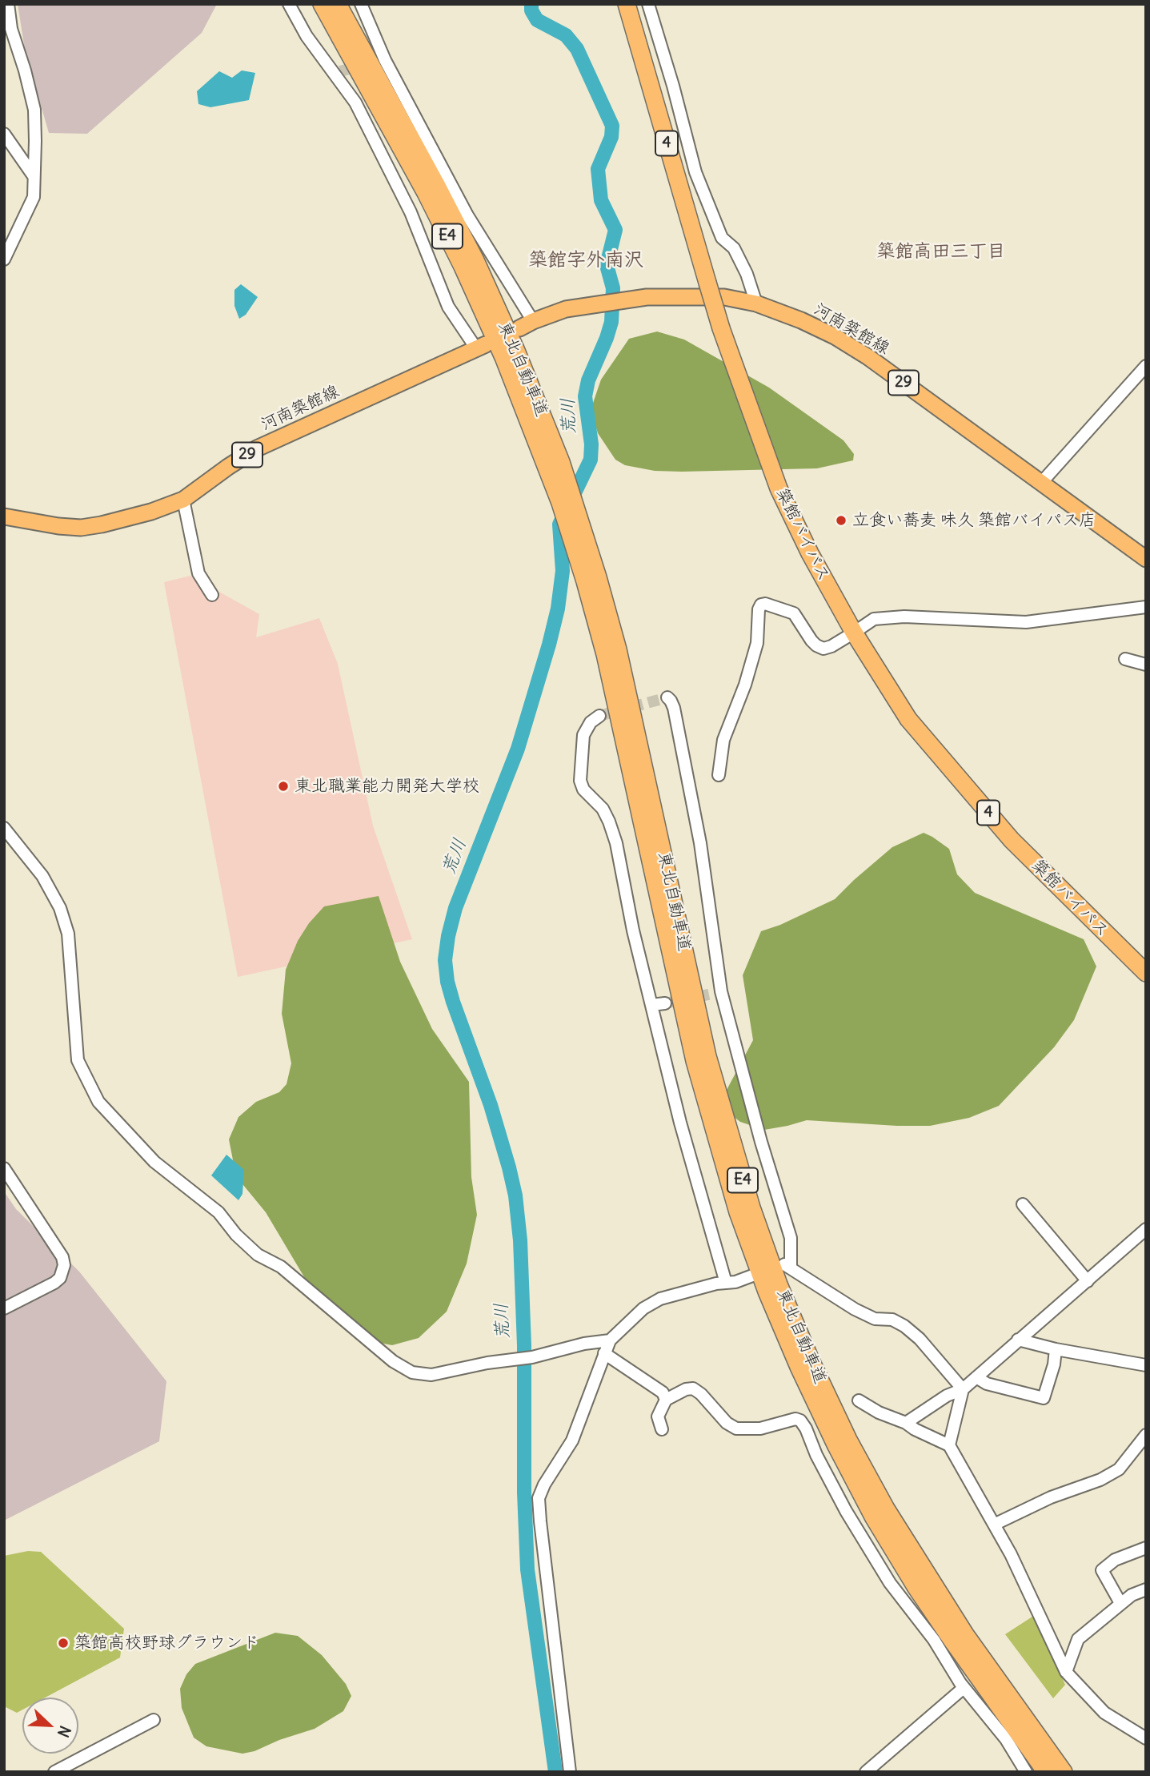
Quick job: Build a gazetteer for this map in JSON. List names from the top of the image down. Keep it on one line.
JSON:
{"streets":{"highway":["4","E4","東北自動車道","築館バイパス"],"main road":["河南築館線","29"]},"districts":["築館高田三丁目","築館字外南沢"],"water":["荒川"],"places":["立食い蕎麦 味久 築館バイパス店","東北職業能力開発大学校","築館高校野球グラウンド"],"north":"bottom right"}
